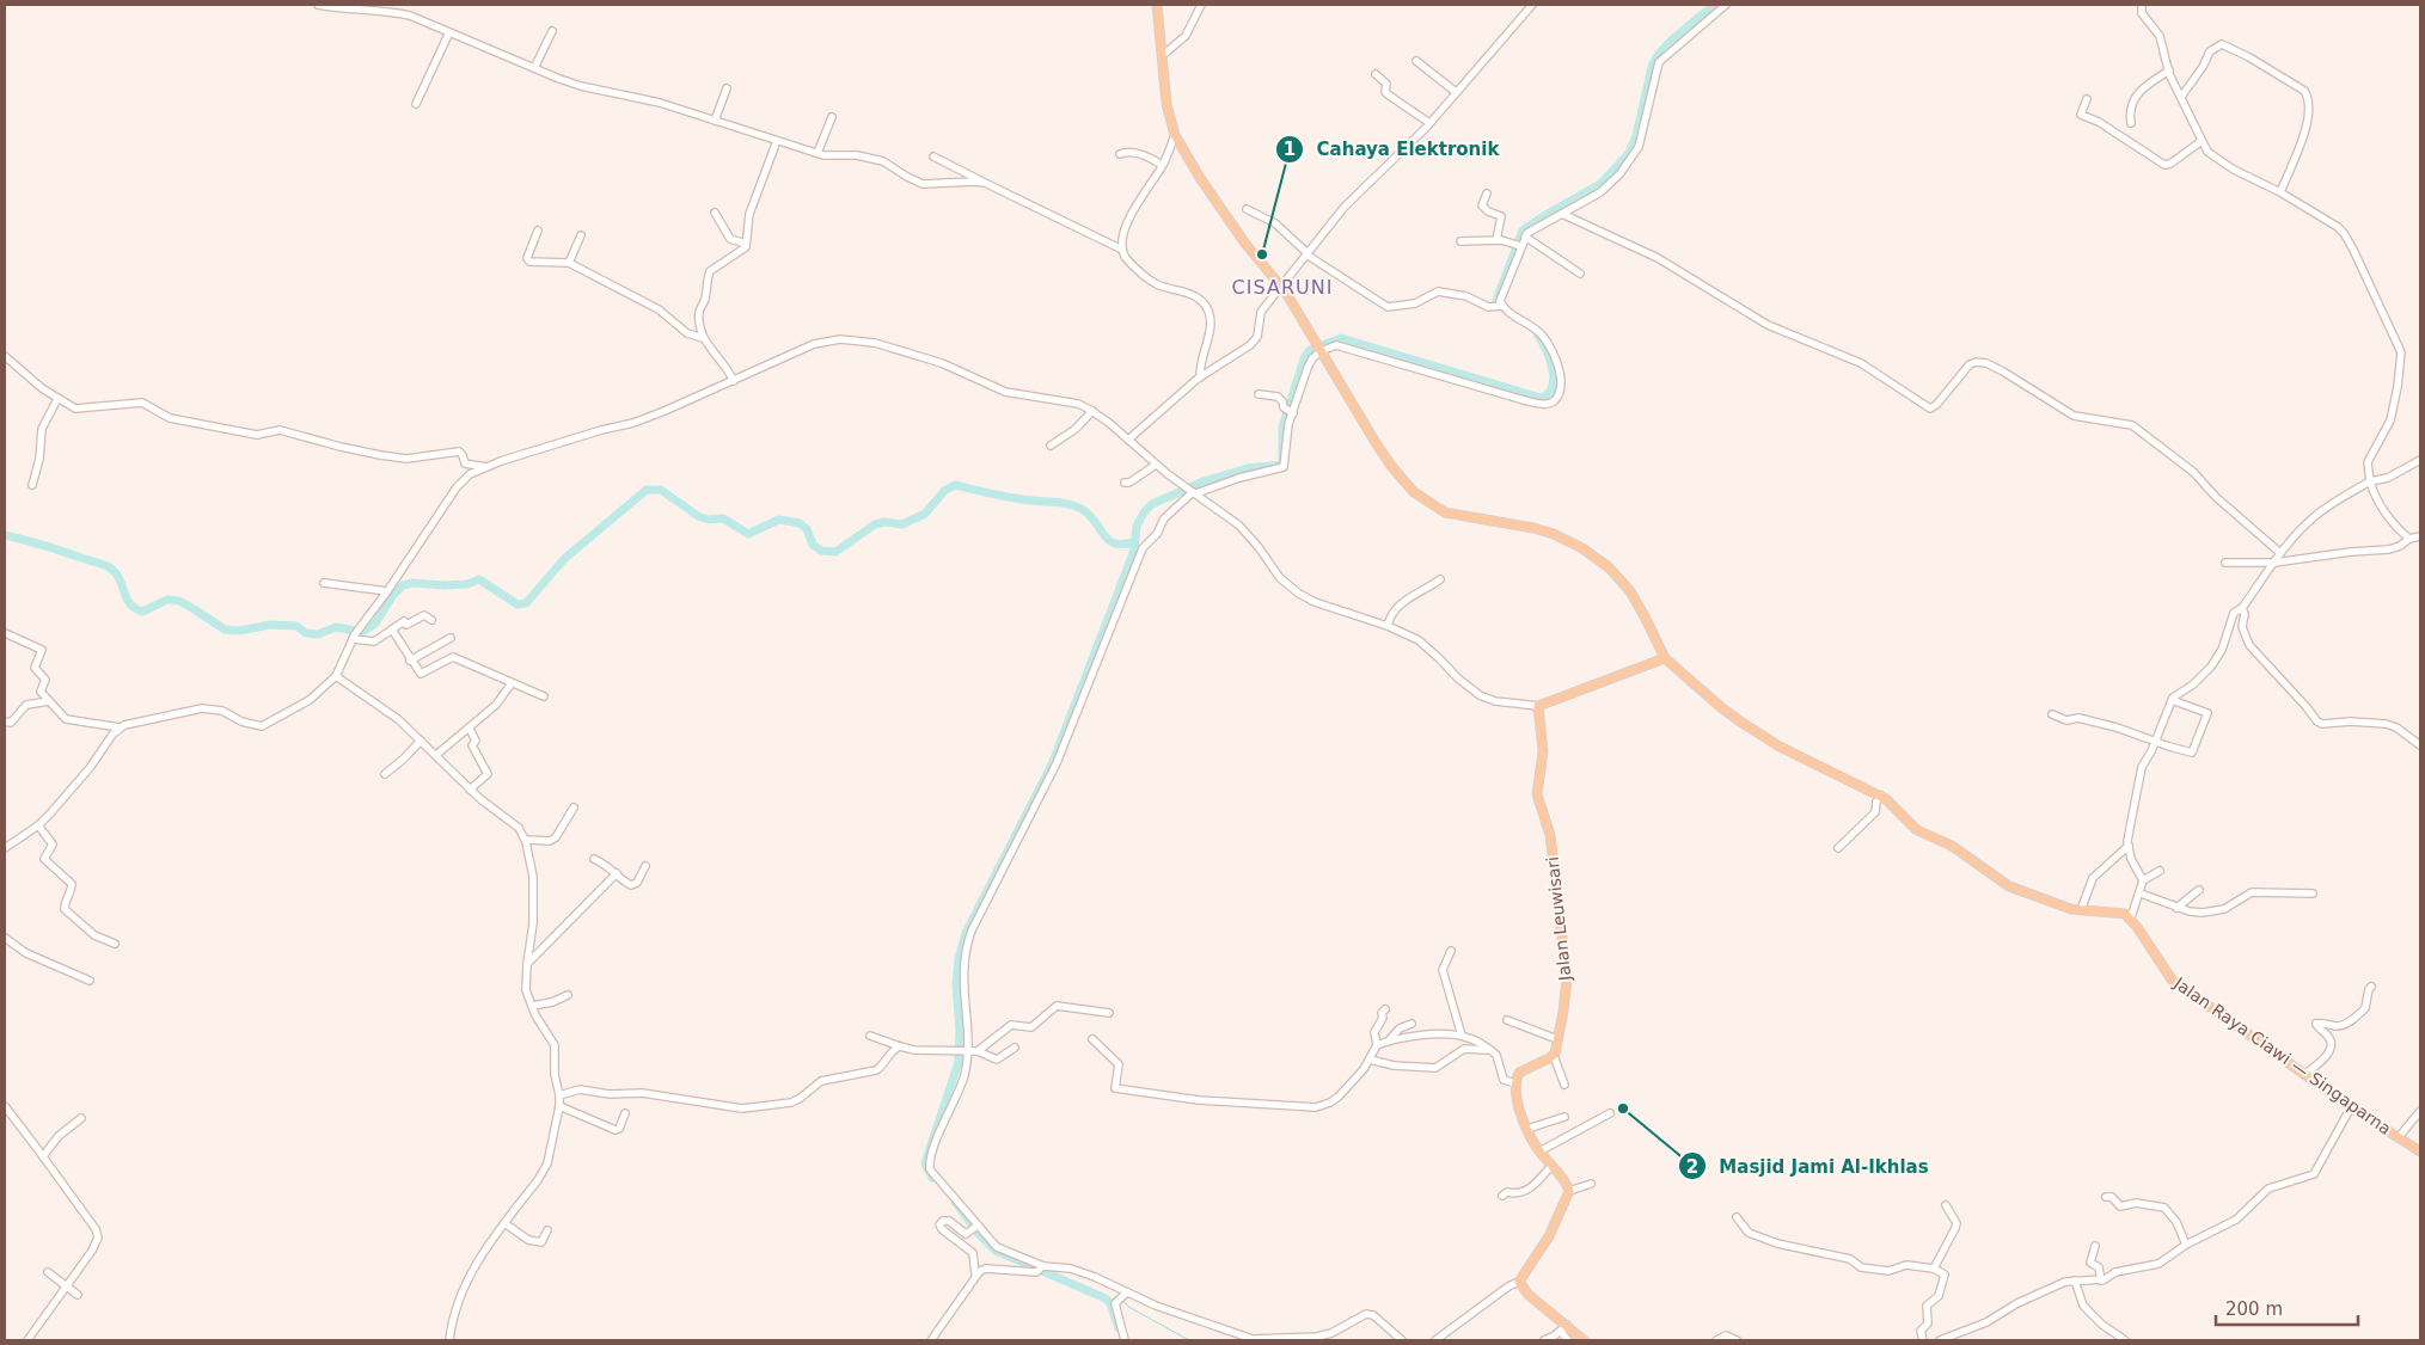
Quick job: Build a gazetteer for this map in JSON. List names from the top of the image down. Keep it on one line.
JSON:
{"streets":{"main road":["Jalan Leuwisari","Jalan Raya Ciawi — Singaparna"]},"districts":["CISARUNI"],"places":["Cahaya Elektronik","Masjid Jami Al-Ikhlas"],"scale_bar":"200 m"}
